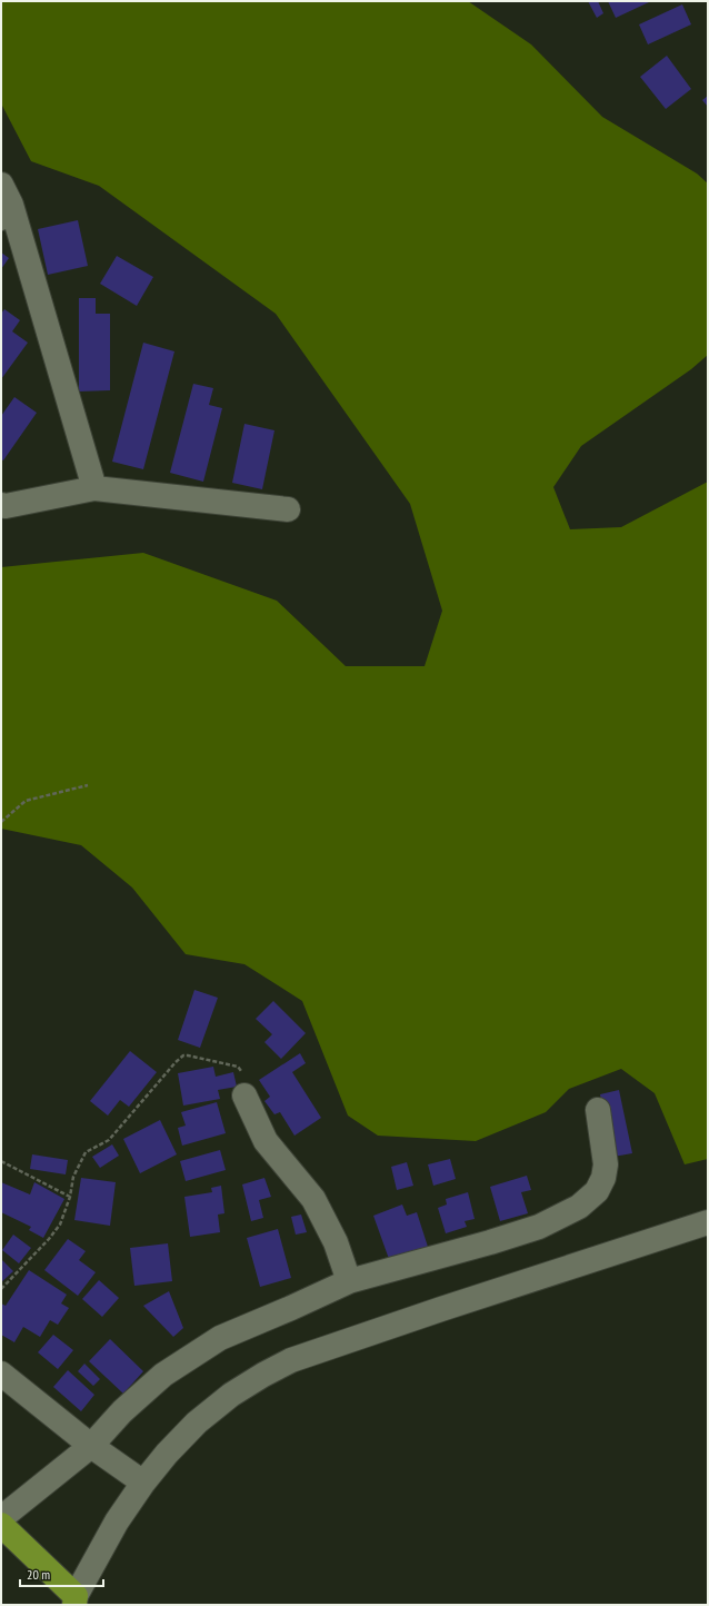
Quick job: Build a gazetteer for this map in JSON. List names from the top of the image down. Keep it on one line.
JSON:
{"scale_bar":"20 m"}
